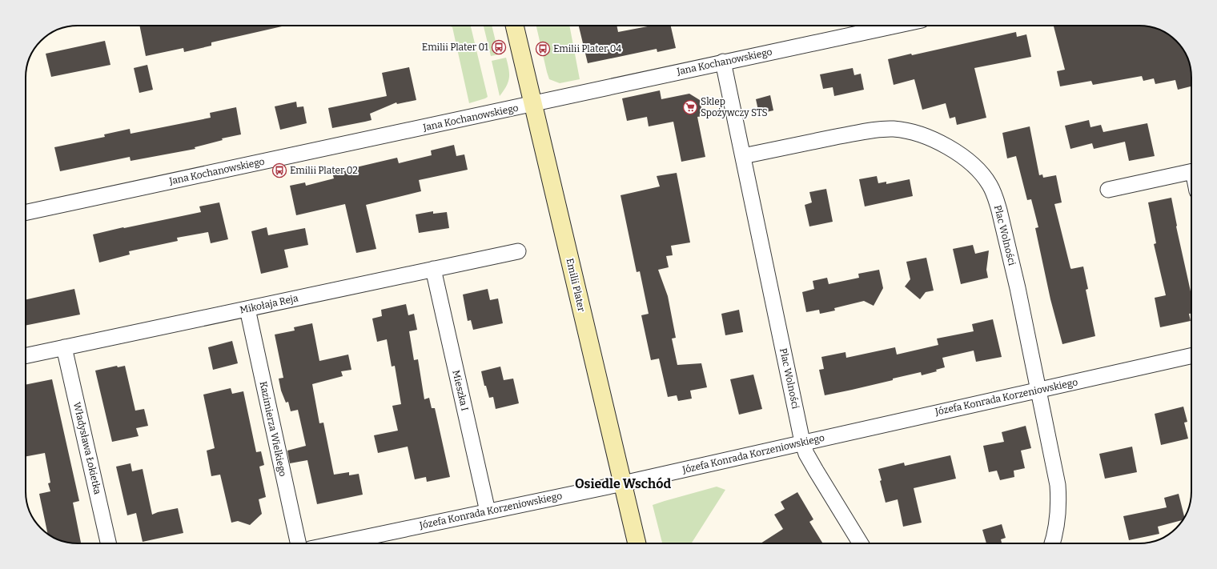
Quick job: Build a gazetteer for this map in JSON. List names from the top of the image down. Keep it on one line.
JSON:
{"streets":{"street":["Jana Kochanowskiego","Plac Wolności","Emilii Plater","Mikołaja Reja","Mieszka I","Józefa Konrada Korzeniowskiego","Kazimierza Wielkiego","Władysława Łokietka"]},"crossings":[["Jana Kochanowskiego","Plac Wolności"],["Jana Kochanowskiego","Emilii Plater"],["Plac Wolności","Józefa Konrada Korzeniowskiego"],["Emilii Plater","Józefa Konrada Korzeniowskiego"],["Mikołaja Reja","Mieszka I"],["Mikołaja Reja","Kazimierza Wielkiego"],["Mikołaja Reja","Władysława Łokietka"],["Mieszka I","Józefa Konrada Korzeniowskiego"]],"districts":["Osiedle Wschód"],"places":{"bus stop":["Emilii Plater 01","Emilii Plater 04","Emilii Plater 02"],"supermarket":["Sklep Spożywczy STS"]}}
